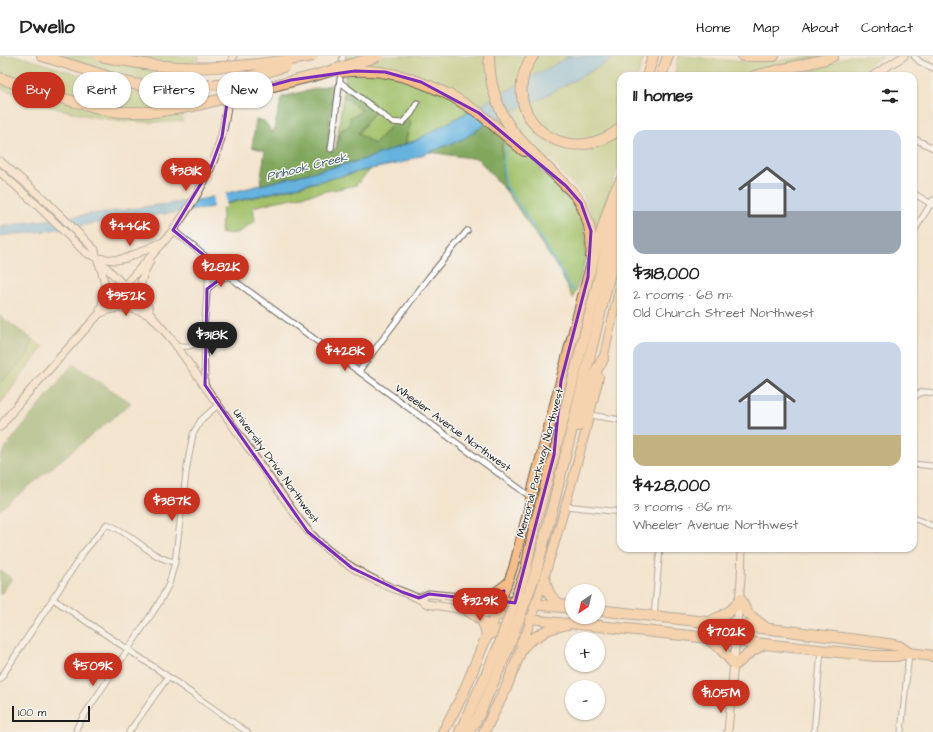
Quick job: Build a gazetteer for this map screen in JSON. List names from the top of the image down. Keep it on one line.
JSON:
{"streets":{"highway":["Memorial Parkway Northwest","University Drive Northwest"],"street":["Wheeler Avenue Northwest"]},"crossings":[["Wheeler Avenue Northwest","Memorial Parkway Northwest"],["Memorial Parkway Northwest","University Drive Northwest"]],"water":["Pinhook Creek"],"scale_bar":"100 m","north":"bottom left","page":{"header":"Dwello","nav":["Home","Map","About","Contact"],"chip":["Buy","Rent","Filters","New"],"heading":"11 homes","list":[{"name":"$318,000","note":"2 rooms · 68 m² · Old Church Street Northwest"},{"name":"$428,000","note":"3 rooms · 86 m² · Wheeler Avenue Northwest"}],"price":["$381K","$446K","$282K","$952K","$318K","$428K","$387K","$329K","$702K","$509K","$1.05M"],"map_buttons":["+","−"],"scale":"100 m"}}
